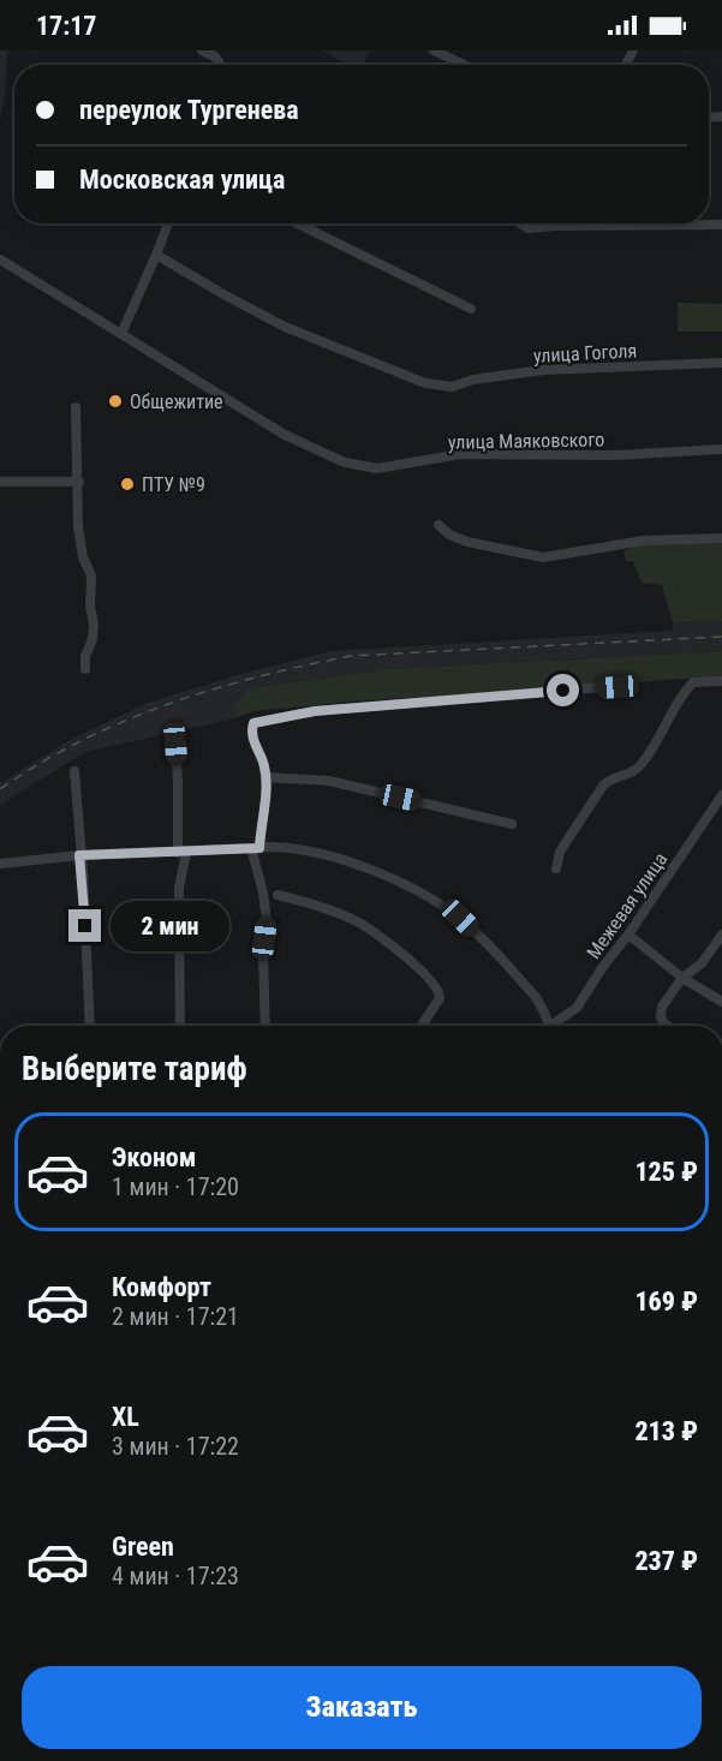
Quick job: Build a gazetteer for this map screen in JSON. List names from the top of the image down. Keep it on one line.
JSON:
{"streets":{"street":["улица Гоголя","улица Маяковского","Межевая улица"]},"places":["Общежитие","ПТУ №9"],"page":{"status":"17:17","banner":["переулок Тургенева","Московская улица"],"bubble":"2 мин","heading":"Выберите тариф","list":[{"name":"Эконом","note":"1 мин · 17:20","value":"125 ₽"},{"name":"Комфорт","note":"2 мин · 17:21","value":"169 ₽"},{"name":"XL","note":"3 мин · 17:22","value":"213 ₽"},{"name":"Green","note":"4 мин · 17:23","value":"237 ₽"}],"buttons":"Заказать"}}
